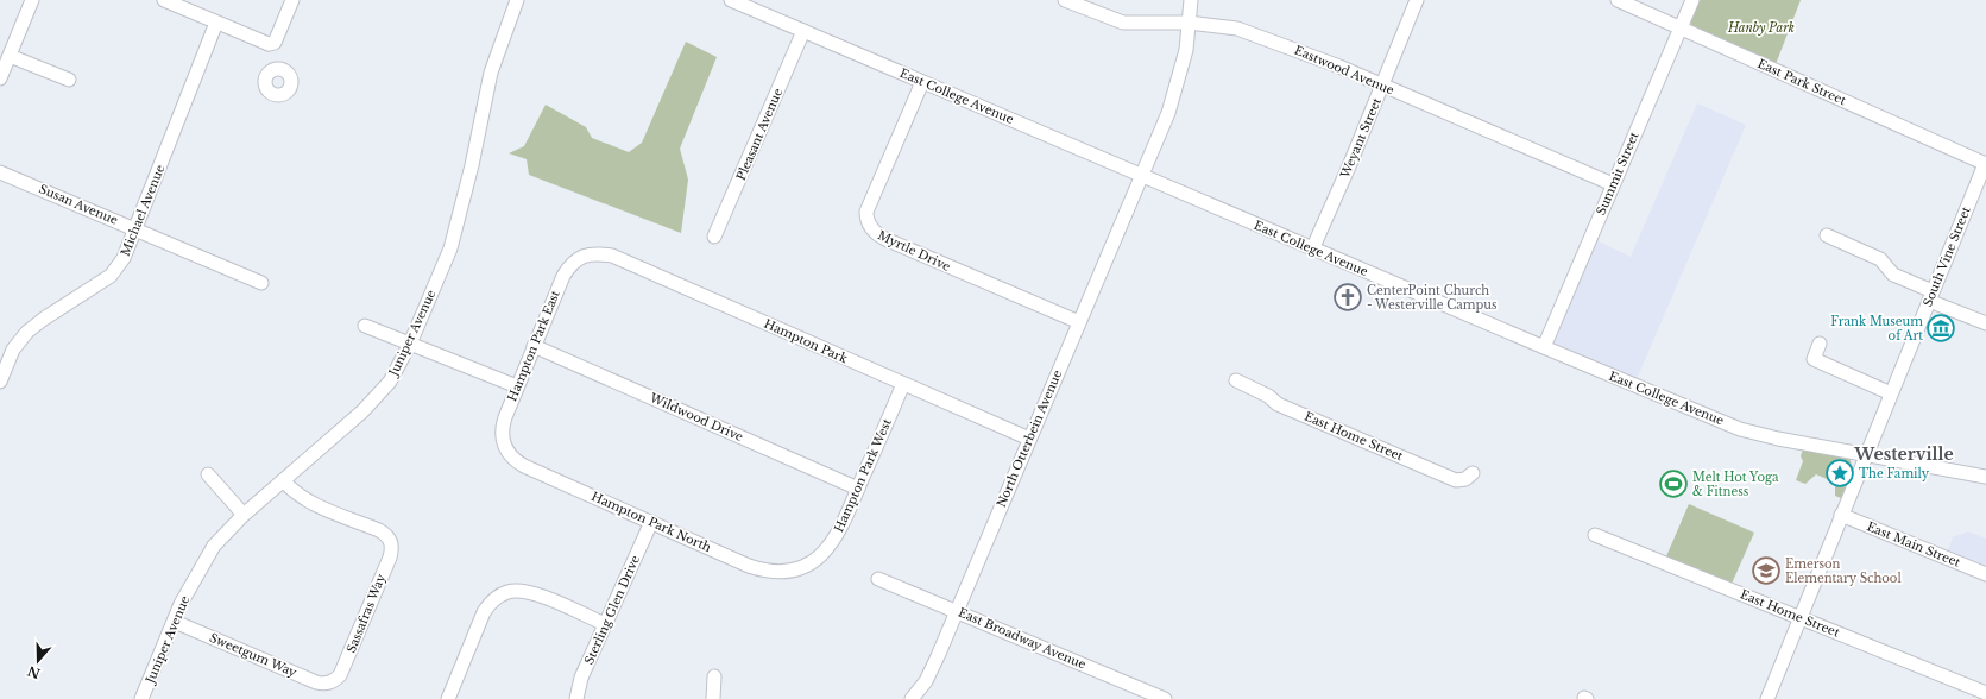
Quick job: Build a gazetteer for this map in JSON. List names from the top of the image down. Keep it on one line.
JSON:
{"streets":{"street":["Eastwood Avenue","East Park Street","East College Avenue","Pleasant Avenue","Weyant Street","Summit Street","Susan Avenue","Michael Avenue","Myrtle Drive","South Vine Street","Juniper Avenue","Hampton Park","Hampton Park East","Wildwood Drive","East Home Street","North Otterbein Avenue","Hampton Park West","Hampton Park North","East Main Street","Sterling Glen Drive","Sassafras Way","East Broadway Avenue","Sweetgum Way"]},"crossings":[["Eastwood Avenue","Weyant Street"],["Eastwood Avenue","Summit Street"],["Eastwood Avenue","North Otterbein Avenue"],["East Park Street","Summit Street"],["East Park Street","South Vine Street"],["East College Avenue","Pleasant Avenue"],["East College Avenue","Weyant Street"],["East College Avenue","Summit Street"],["East College Avenue","Myrtle Drive"],["East College Avenue","South Vine Street"],["East College Avenue","North Otterbein Avenue"],["Susan Avenue","Michael Avenue"],["Myrtle Drive","North Otterbein Avenue"],["South Vine Street","East Home Street"],["South Vine Street","East Main Street"],["Juniper Avenue","Sassafras Way"],["Juniper Avenue","Sweetgum Way"],["Hampton Park","Hampton Park East"],["Hampton Park","North Otterbein Avenue"],["Hampton Park","Hampton Park West"],["Hampton Park East","Wildwood Drive"],["Hampton Park East","Hampton Park North"],["Wildwood Drive","Hampton Park West"],["North Otterbein Avenue","East Broadway Avenue"],["Hampton Park West","Hampton Park North"],["Hampton Park North","Sterling Glen Drive"],["Sassafras Way","Sweetgum Way"]],"districts":["Westerville"],"parks":["Hanby Park"],"places":{"church":["CenterPoint Church - Westerville Campus"],"museum":["Frank Museum of Art"],"place":["The Family"],"sports":["Melt Hot Yoga & Fitness"],"school or university":["Emerson Elementary School"]},"north":"bottom"}
